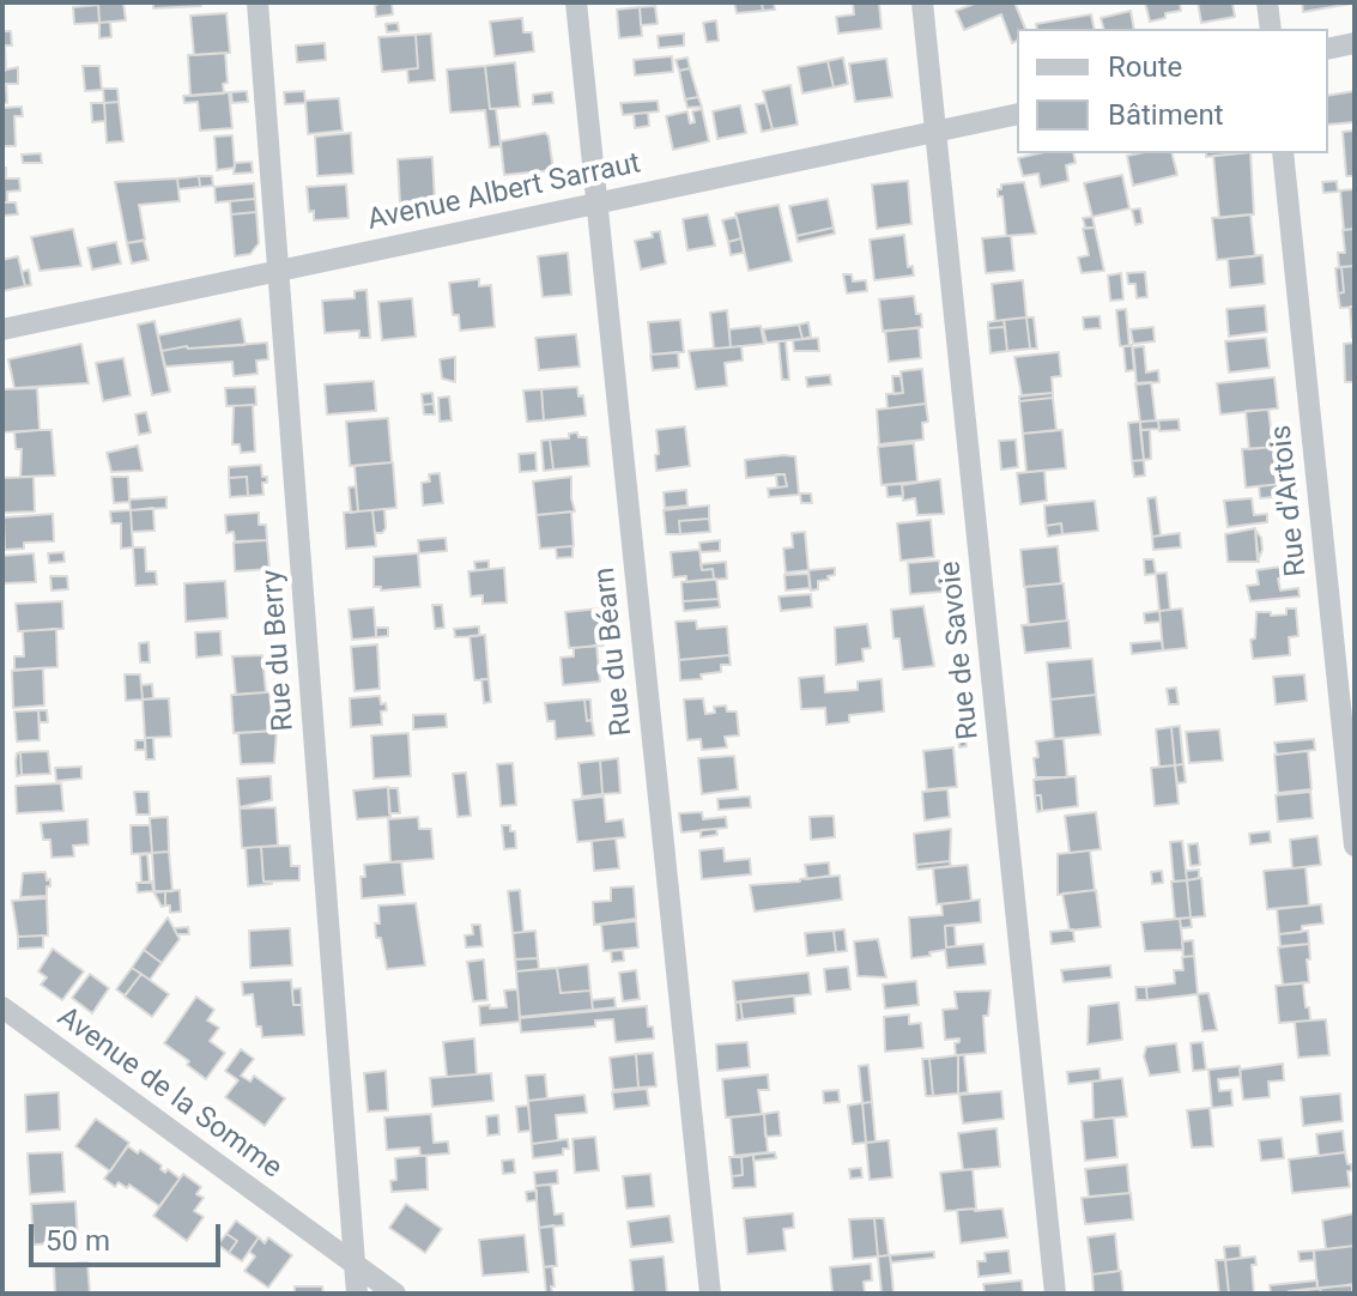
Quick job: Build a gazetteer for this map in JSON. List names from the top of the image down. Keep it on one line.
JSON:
{"streets":{"street":["Avenue Albert Sarraut","Rue d'Artois","Rue du Berry","Rue de Savoie","Rue du Béarn","Avenue de la Somme"]},"crossings":[["Avenue Albert Sarraut","Rue du Berry"],["Avenue Albert Sarraut","Rue de Savoie"],["Avenue Albert Sarraut","Rue du Béarn"],["Rue du Berry","Avenue de la Somme"]],"legend":["Route","Bâtiment"],"scale_bar":"50 m"}
